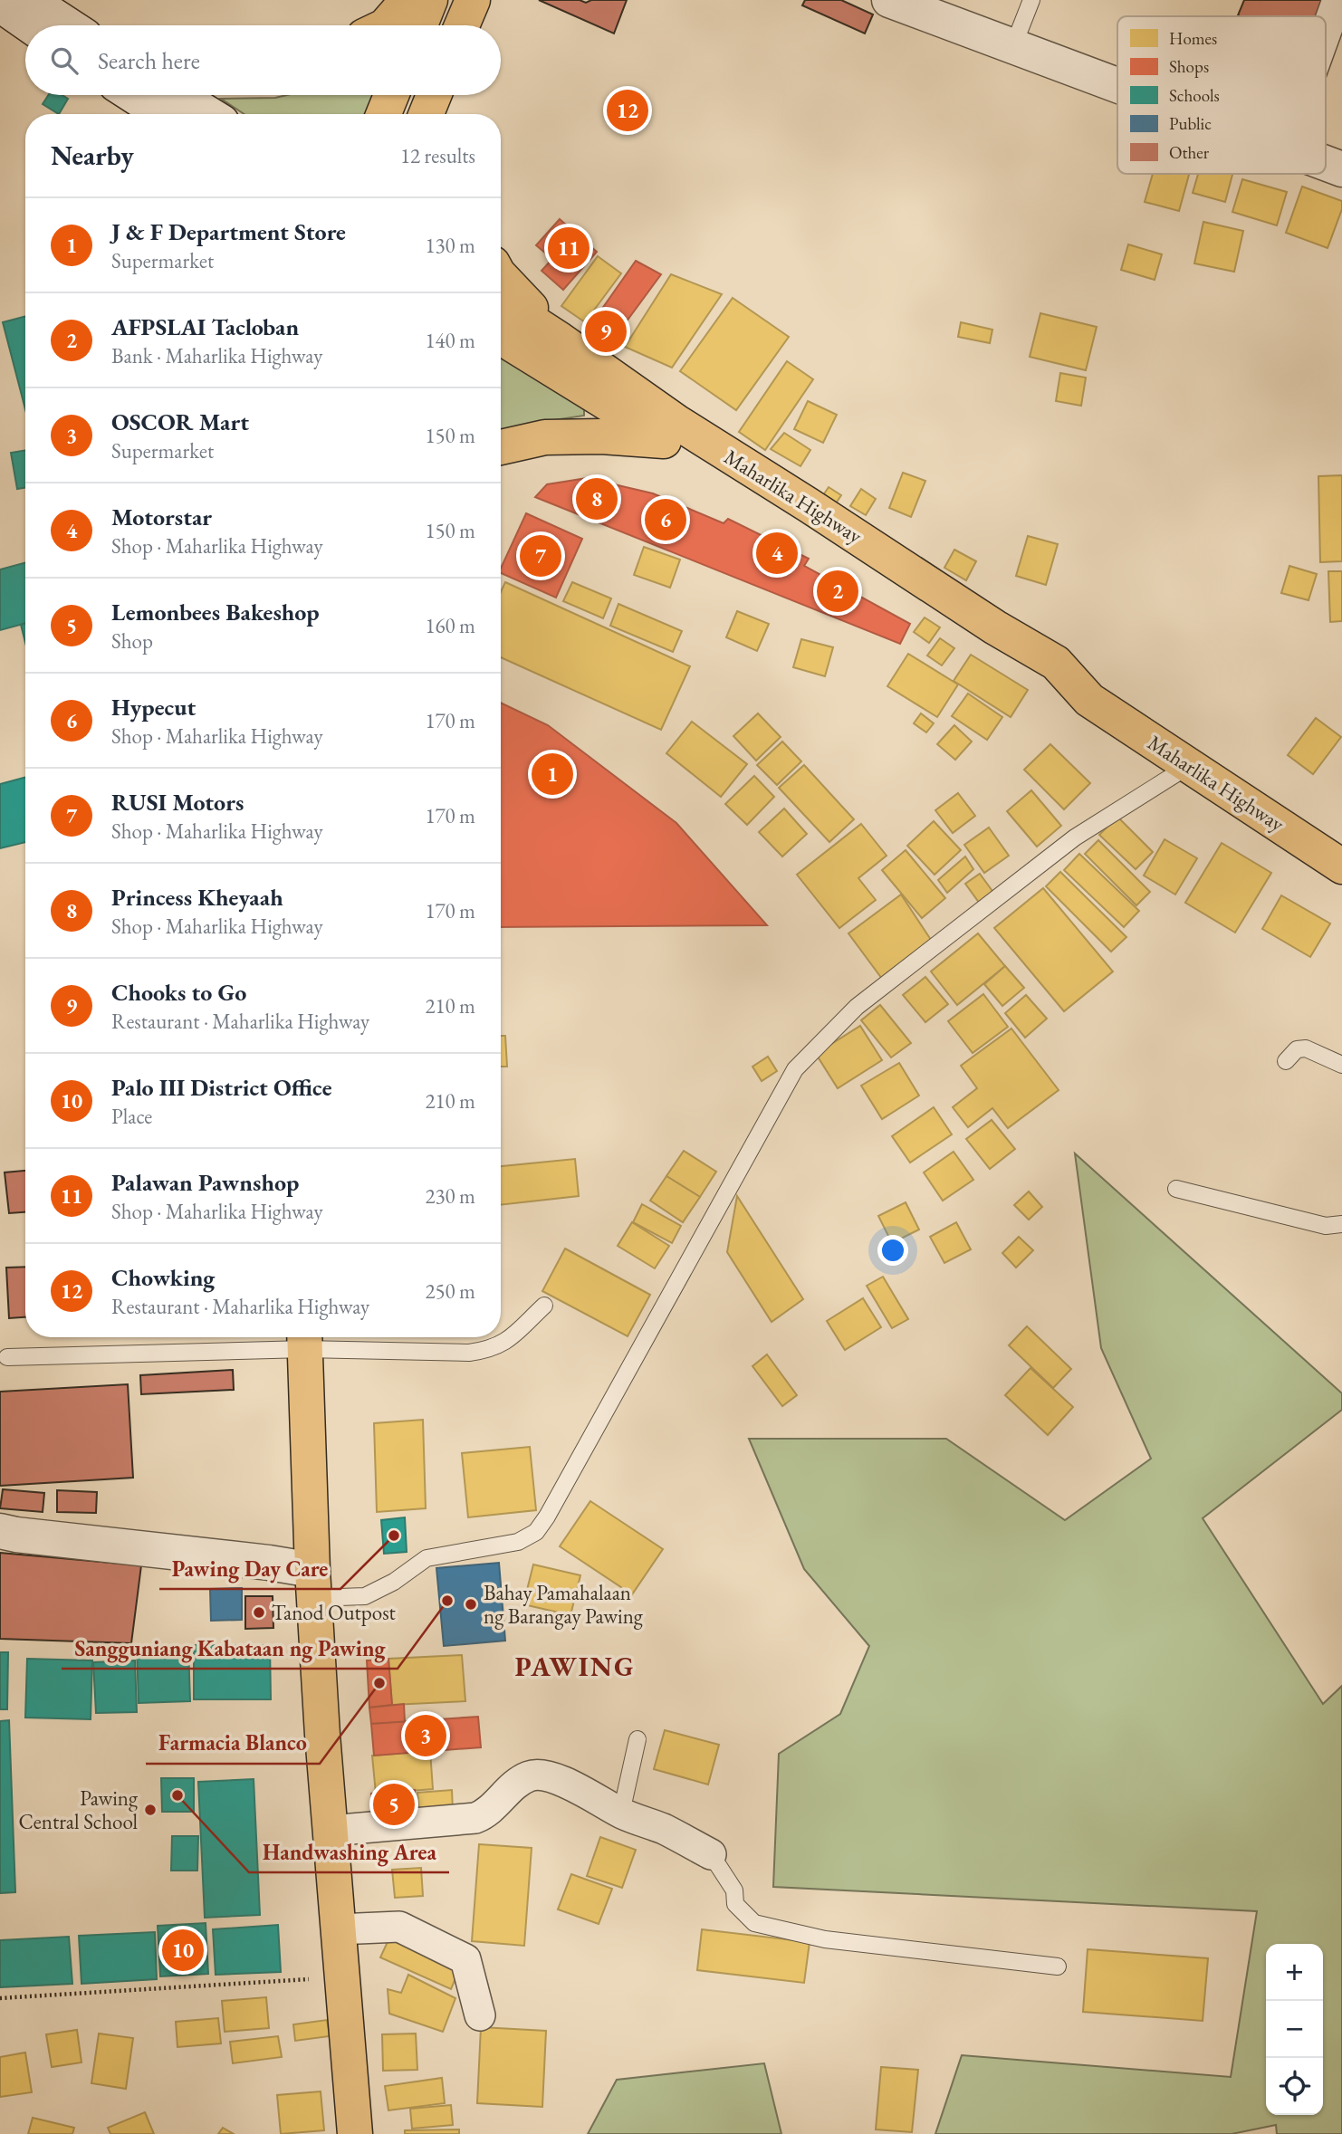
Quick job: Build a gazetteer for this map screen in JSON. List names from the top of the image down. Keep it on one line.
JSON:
{"streets":{"main road":["Maharlika Highway"]},"districts":["PAWING"],"places":["Pawing Day Care","Sangguniang Kabataan ng Pawing","Bahay Pamahalaan ng Barangay Pawing","Tanod Outpost","Farmacia Blanco","Handwashing Area","Pawing Central School"],"legend":["Homes","Shops","Schools","Public","Other"],"page":{"search":"Search here","pins":["12","11","9","8","6","4","7","2","1","3","5","10"],"heading":["Nearby","12 results"],"list":[{"mark":"1","name":"J & F Department Store","note":"Supermarket","value":"130 m"},{"mark":"2","name":"AFPSLAI Tacloban","note":"Bank · Maharlika Highway","value":"140 m"},{"mark":"3","name":"OSCOR Mart","note":"Supermarket","value":"150 m"},{"mark":"4","name":"Motorstar","note":"Shop · Maharlika Highway","value":"150 m"},{"mark":"5","name":"Lemonbees Bakeshop","note":"Shop","value":"160 m"},{"mark":"6","name":"Hypecut","note":"Shop · Maharlika Highway","value":"170 m"},{"mark":"7","name":"RUSI Motors","note":"Shop · Maharlika Highway","value":"170 m"},{"mark":"8","name":"Princess Kheyaah","note":"Shop · Maharlika Highway","value":"170 m"},{"mark":"9","name":"Chooks to Go","note":"Restaurant · Maharlika Highway","value":"210 m"},{"mark":"10","name":"Palo III District Office","note":"Place","value":"210 m"},{"mark":"11","name":"Palawan Pawnshop","note":"Shop · Maharlika Highway","value":"230 m"},{"mark":"12","name":"Chowking","note":"Restaurant · Maharlika Highway","value":"250 m"}],"map_buttons":["+","−"]}}
